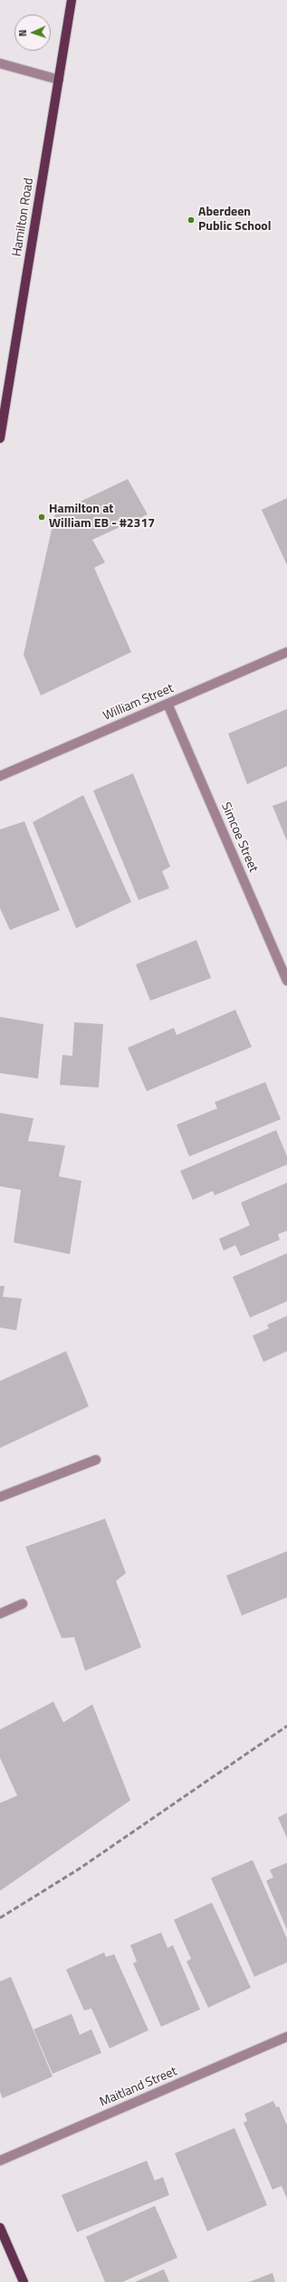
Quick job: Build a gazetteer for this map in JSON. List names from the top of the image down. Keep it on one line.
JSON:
{"streets":{"main road":["Hamilton Road"],"street":["William Street","Simcoe Street","Maitland Street"]},"crossings":[["William Street","Simcoe Street"]],"places":["Aberdeen Public School","Hamilton at William EB - #2317"],"north":"left"}
